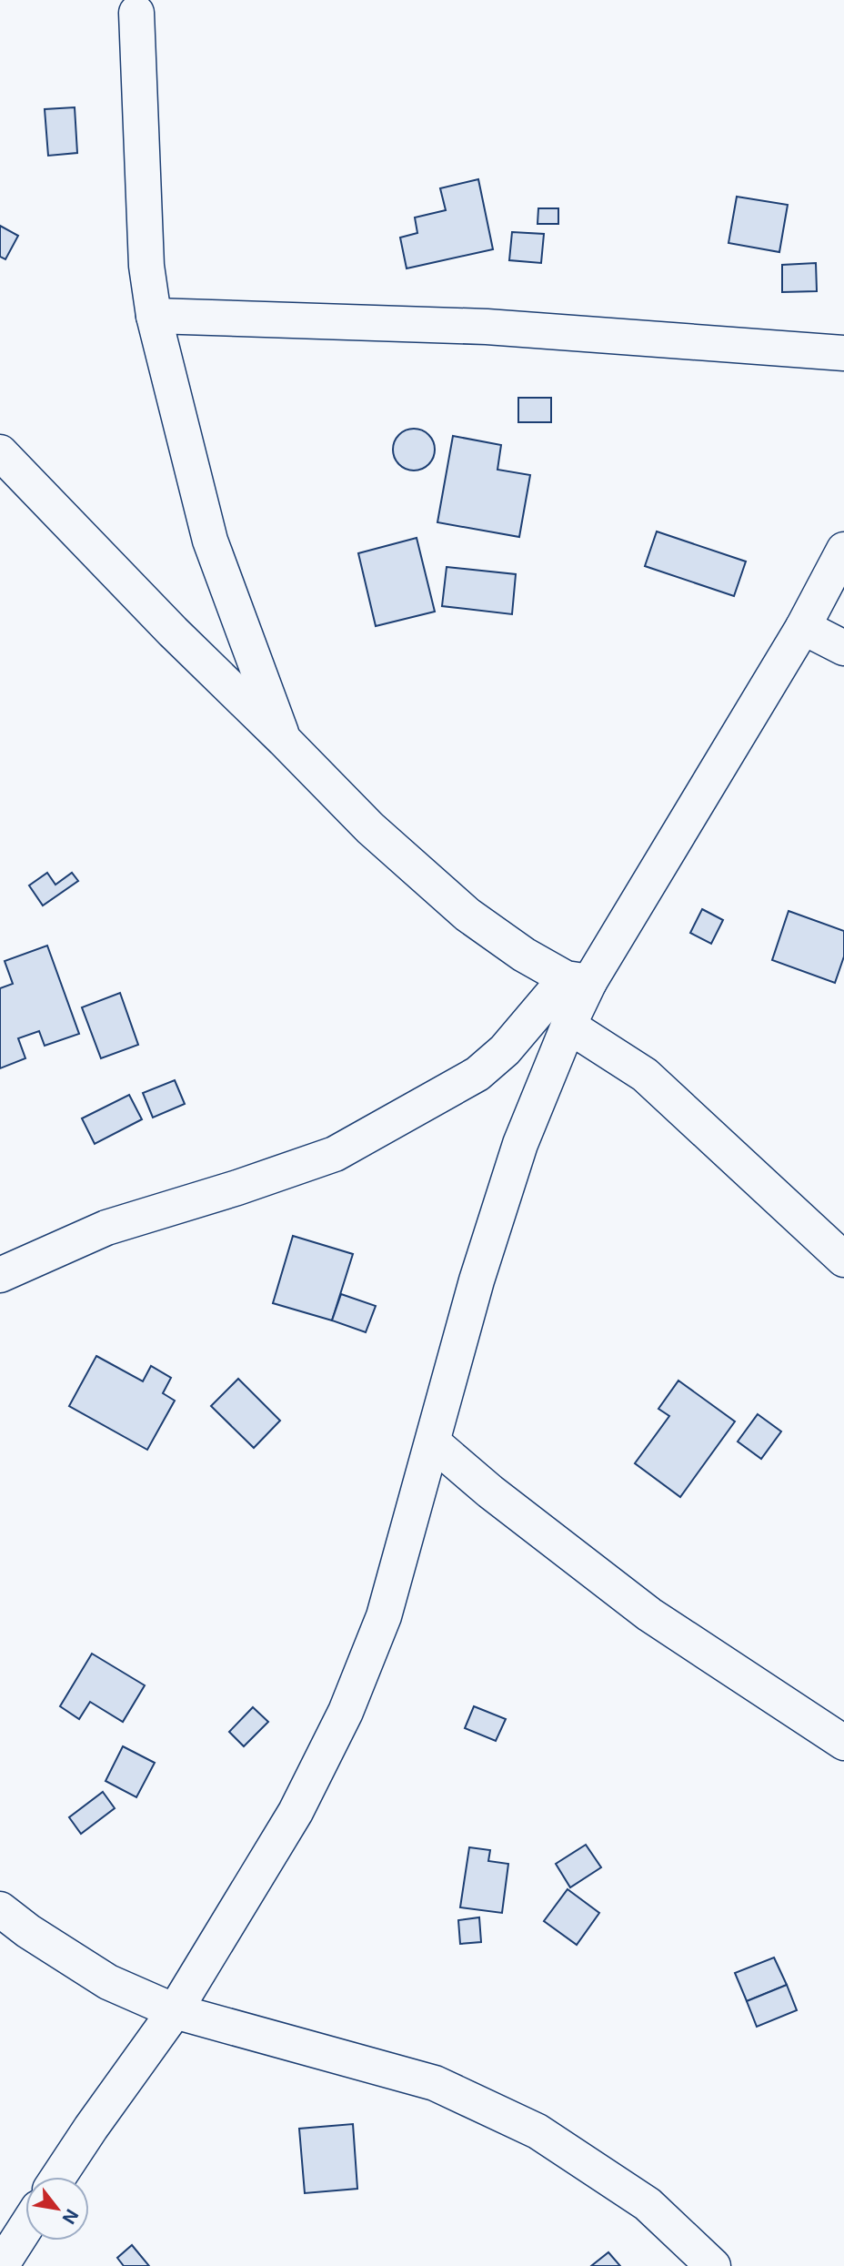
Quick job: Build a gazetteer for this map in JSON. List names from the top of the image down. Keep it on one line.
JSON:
{"north":"bottom right"}
